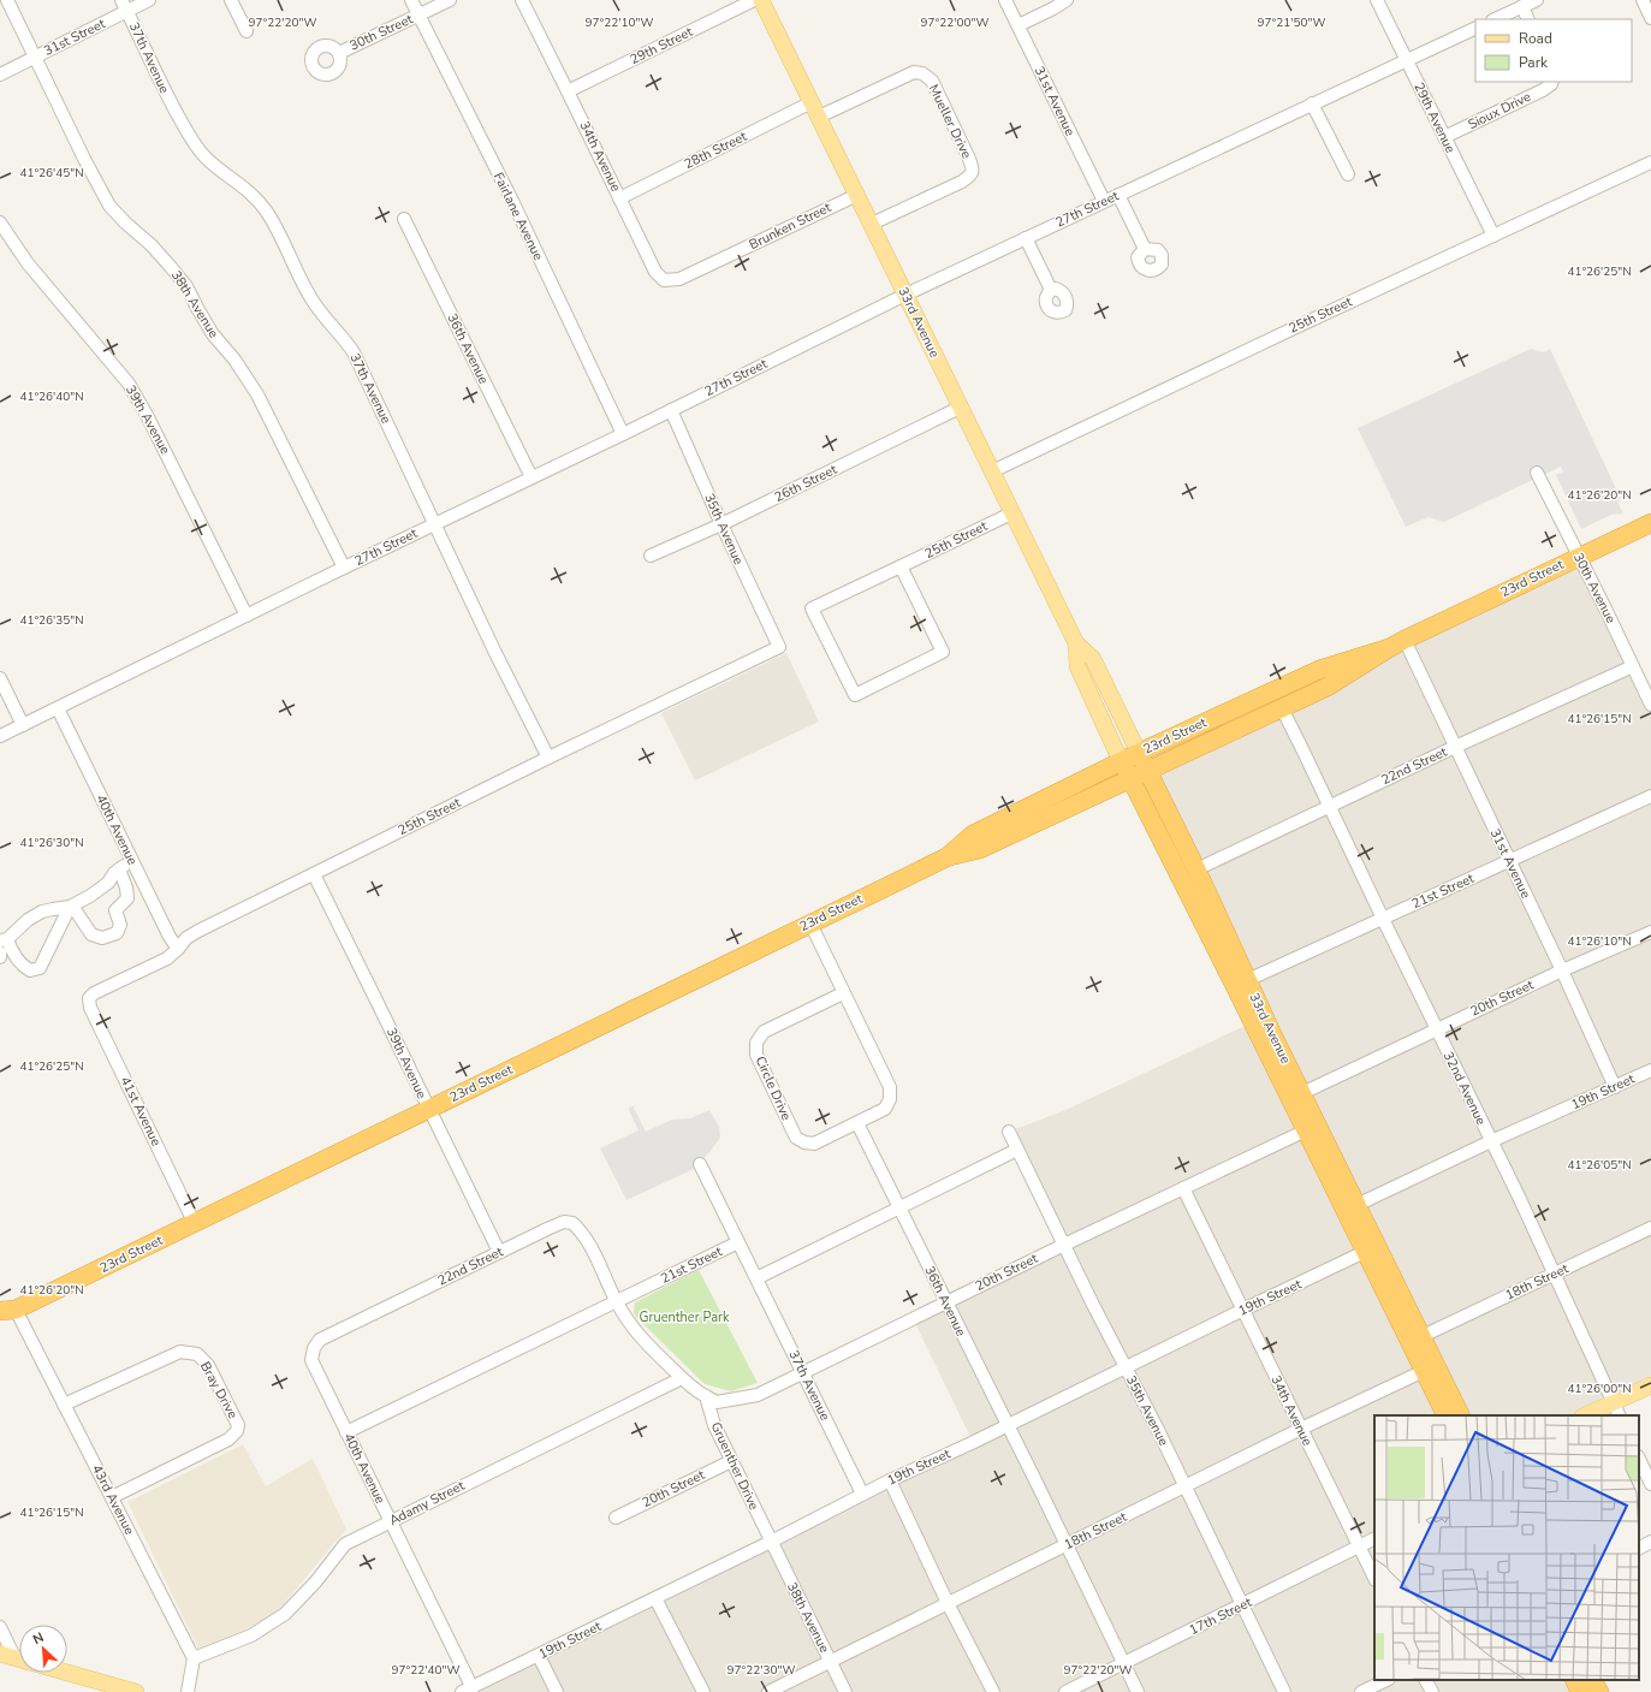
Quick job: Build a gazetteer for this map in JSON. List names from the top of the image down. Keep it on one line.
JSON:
{"streets":{"highway":["33rd Avenue","23rd Street"],"street":["30th Street","31st Street","29th Street","37th Avenue","31st Avenue","Sioux Drive","29th Avenue","Mueller Drive","28th Street","34th Avenue","27th Street","Fairlane Avenue","Brunken Street","38th Avenue","25th Street","36th Avenue","39th Avenue","26th Street","35th Avenue","30th Avenue","22nd Street","40th Avenue","21st Street","20th Street","Circle Drive","32nd Avenue","19th Street","41st Avenue","18th Street","Bray Drive","Gruenther Drive","43rd Avenue","Adamy Street","17th Street"]},"crossings":[["30th Street","Fairlane Avenue"],["31st Street","37th Avenue"],["31st Street","38th Avenue"],["29th Street","34th Avenue"],["37th Avenue","27th Street"],["37th Avenue","25th Street"],["37th Avenue","21st Street"],["37th Avenue","20th Street"],["37th Avenue","19th Street"],["31st Avenue","27th Street"],["31st Avenue","23rd Street"],["31st Avenue","22nd Street"],["31st Avenue","21st Street"],["31st Avenue","20th Street"],["31st Avenue","19th Street"],["Sioux Drive","29th Avenue"],["29th Avenue","27th Street"],["29th Avenue","25th Street"],["Mueller Drive","28th Street"],["Mueller Drive","33rd Avenue"],["28th Street","34th Avenue"],["28th Street","33rd Avenue"],["34th Avenue","Brunken Street"],["34th Avenue","20th Street"],["34th Avenue","19th Street"],["34th Avenue","18th Street"],["34th Avenue","17th Street"],["27th Street","Fairlane Avenue"],["27th Street","38th Avenue"],["27th Street","33rd Avenue"],["27th Street","36th Avenue"],["27th Street","39th Avenue"],["27th Street","35th Avenue"],["27th Street","40th Avenue"],["Brunken Street","33rd Avenue"],["38th Avenue","19th Street"],["38th Avenue","18th Street"],["38th Avenue","Gruenther Drive"],["25th Street","33rd Avenue"],["25th Street","39th Avenue"],["25th Street","35th Avenue"],["25th Street","40th Avenue"],["25th Street","41st Avenue"],["33rd Avenue","26th Street"],["33rd Avenue","23rd Street"],["33rd Avenue","22nd Street"],["33rd Avenue","21st Street"],["33rd Avenue","20th Street"],["33rd Avenue","19th Street"],["33rd Avenue","18th Street"],["36th Avenue","20th Street"],["36th Avenue","Circle Drive"],["36th Avenue","19th Street"],["36th Avenue","18th Street"],["36th Avenue","17th Street"],["39th Avenue","23rd Street"],["39th Avenue","22nd Street"],["26th Street","35th Avenue"],["35th Avenue","20th Street"],["35th Avenue","19th Street"],["35th Avenue","18th Street"],["35th Avenue","17th Street"],["23rd Street","30th Avenue"],["23rd Street","32nd Avenue"],["23rd Street","41st Avenue"],["23rd Street","43rd Avenue"],["30th Avenue","22nd Street"],["22nd Street","40th Avenue"],["22nd Street","21st Street"],["22nd Street","32nd Avenue"],["40th Avenue","21st Street"],["40th Avenue","19th Street"],["40th Avenue","Adamy Street"],["21st Street","32nd Avenue"],["20th Street","32nd Avenue"],["20th Street","Gruenther Drive"],["32nd Avenue","19th Street"],["32nd Avenue","18th Street"],["19th Street","Gruenther Drive"],["Bray Drive","43rd Avenue"],["43rd Avenue","Adamy Street"]],"parks":["Gruenther Park"],"legend":["Road","Park"],"north":"top left","coordinates":["97°22'20\"W","97°22'10\"W","97°22'00\"W","97°21'50\"W","41°26'45\"N","41°26'25\"N","41°26'40\"N","41°26'20\"N","41°26'35\"N","41°26'15\"N","41°26'30\"N","41°26'10\"N","41°26'05\"N","41°26'00\"N","97°22'40\"W","97°22'30\"W"]}
